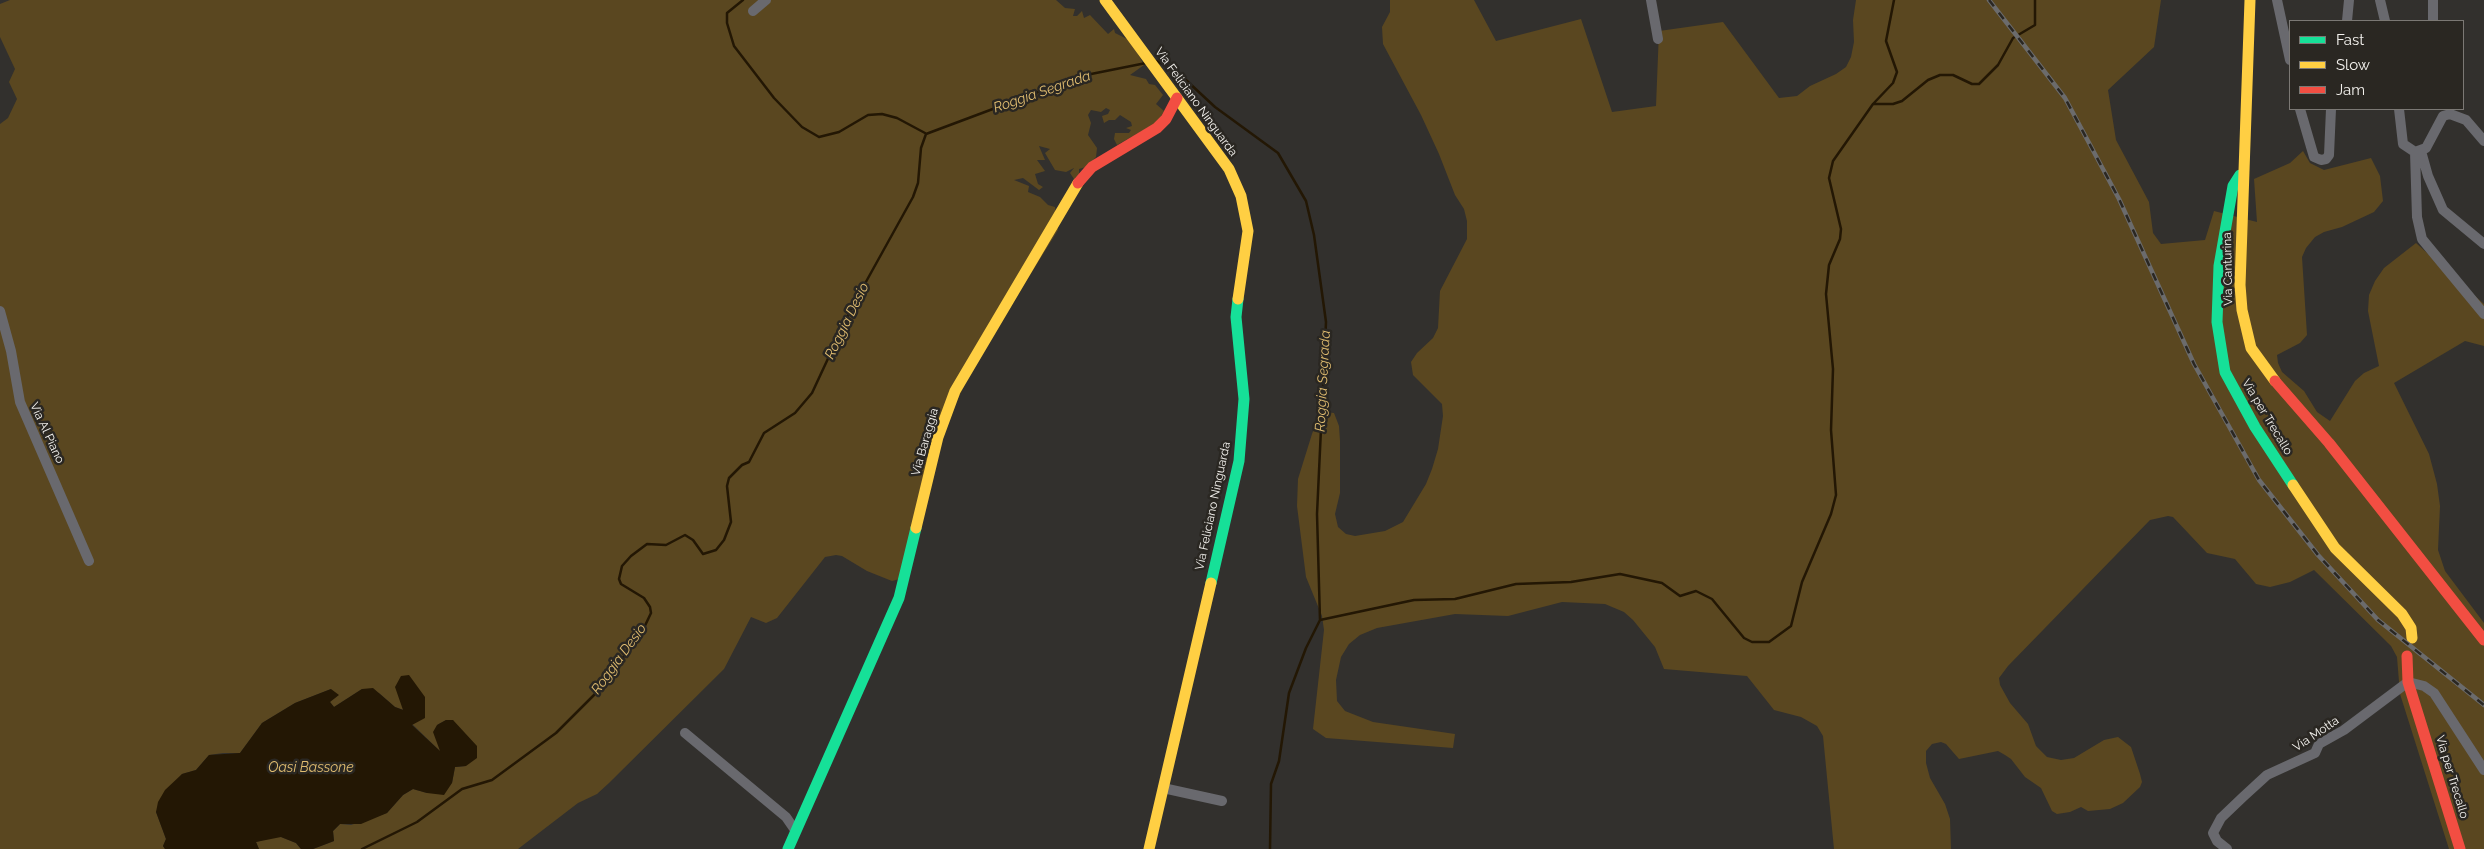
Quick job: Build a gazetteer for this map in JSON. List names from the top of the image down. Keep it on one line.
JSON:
{"streets":{"street":["Via Feliciano Ninguarda","Via Canturina","Via per Trecallo","Via Al Piano","Via Baraggia","Via Motta"]},"crossings":[["Via Feliciano Ninguarda","Via Baraggia"],["Via Canturina","Via per Trecallo"],["Via per Trecallo","Via Motta"]],"water":["Roggia Segrada","Roggia Desio","Oasi Bassone"],"legend":["Fast","Slow","Jam"]}
